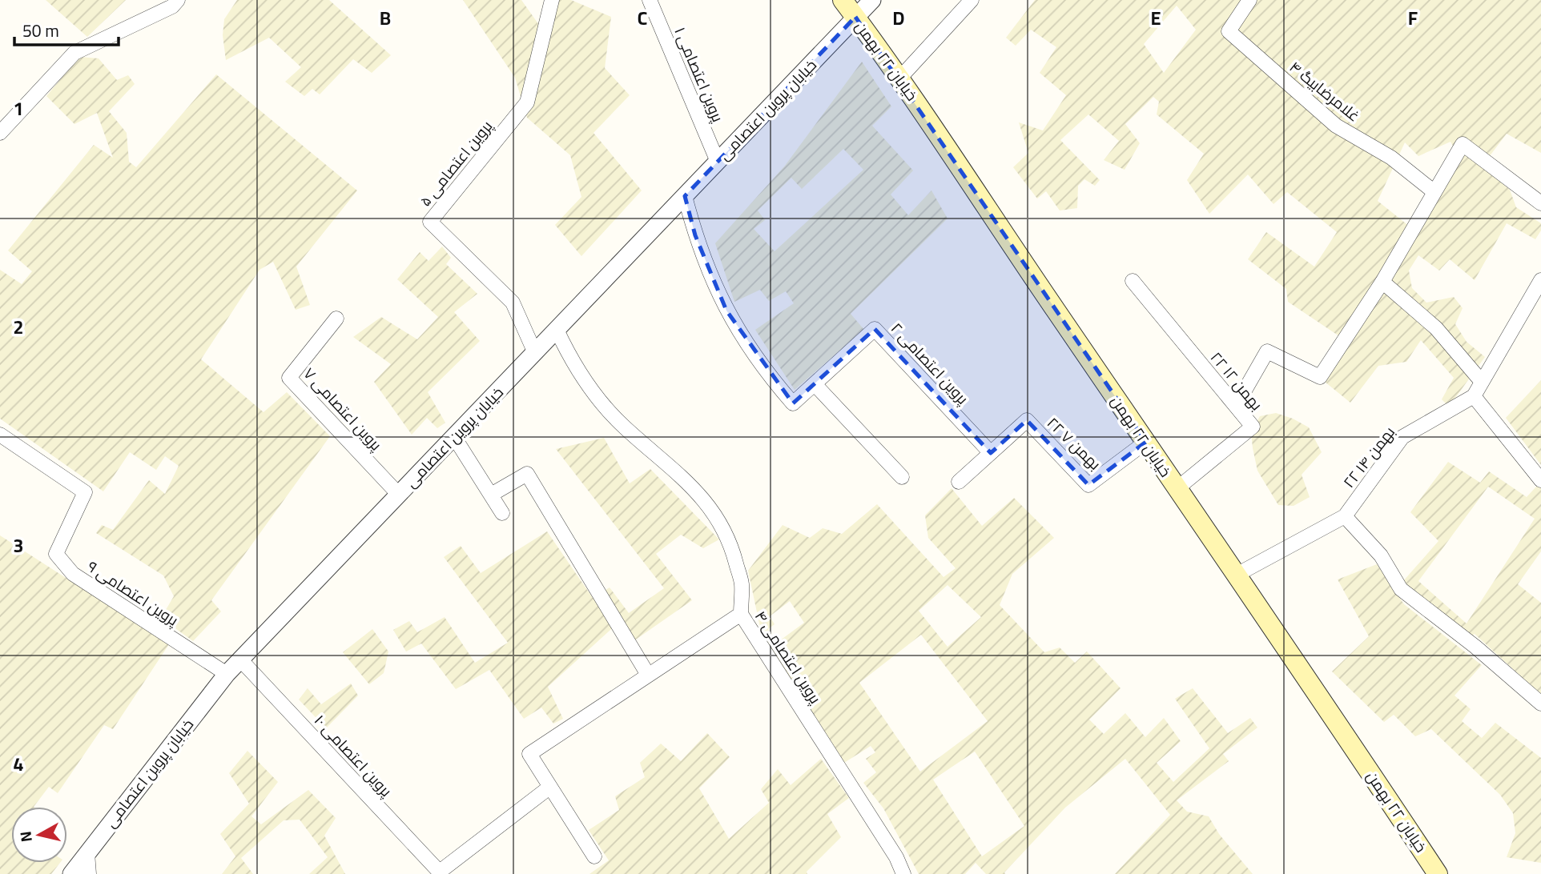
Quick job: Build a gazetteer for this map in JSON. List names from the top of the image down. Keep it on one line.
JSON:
{"streets":{"main road":["خیابان ۲۲ بهمن"],"street":["پروین اعتصامی ۱","غلامرضابیگ ۴","خیابان پروین اعتصامی","پروین اعتصامی ۵","پروین اعتصامی ۲","۲۲ بهمن ۱۲","پروین اعتصامی ۷","۲۲ بهمن ۷","۲۲ بهمن ۱۴","پروین اعتصامی ۹","پروین اعتصامی ۴","پروین اعتصامی ۱۰"]},"crossings":[["خیابان ۲۲ بهمن","خیابان پروین اعتصامی"],["خیابان ۲۲ بهمن","۲۲ بهمن ۱۲"],["خیابان ۲۲ بهمن","۲۲ بهمن ۷"],["خیابان ۲۲ بهمن","۲۲ بهمن ۱۴"],["پروین اعتصامی ۱","خیابان پروین اعتصامی"],["خیابان پروین اعتصامی","پروین اعتصامی ۵"],["خیابان پروین اعتصامی","پروین اعتصامی ۲"],["خیابان پروین اعتصامی","پروین اعتصامی ۷"],["خیابان پروین اعتصامی","پروین اعتصامی ۹"],["خیابان پروین اعتصامی","پروین اعتصامی ۴"],["خیابان پروین اعتصامی","پروین اعتصامی ۱۰"],["پروین اعتصامی ۲","۲۲ بهمن ۷"]],"scale_bar":"50 m","north":"left","grid":{"columns":["B","C","D","E","F"],"rows":["1","2","3","4"]}}
